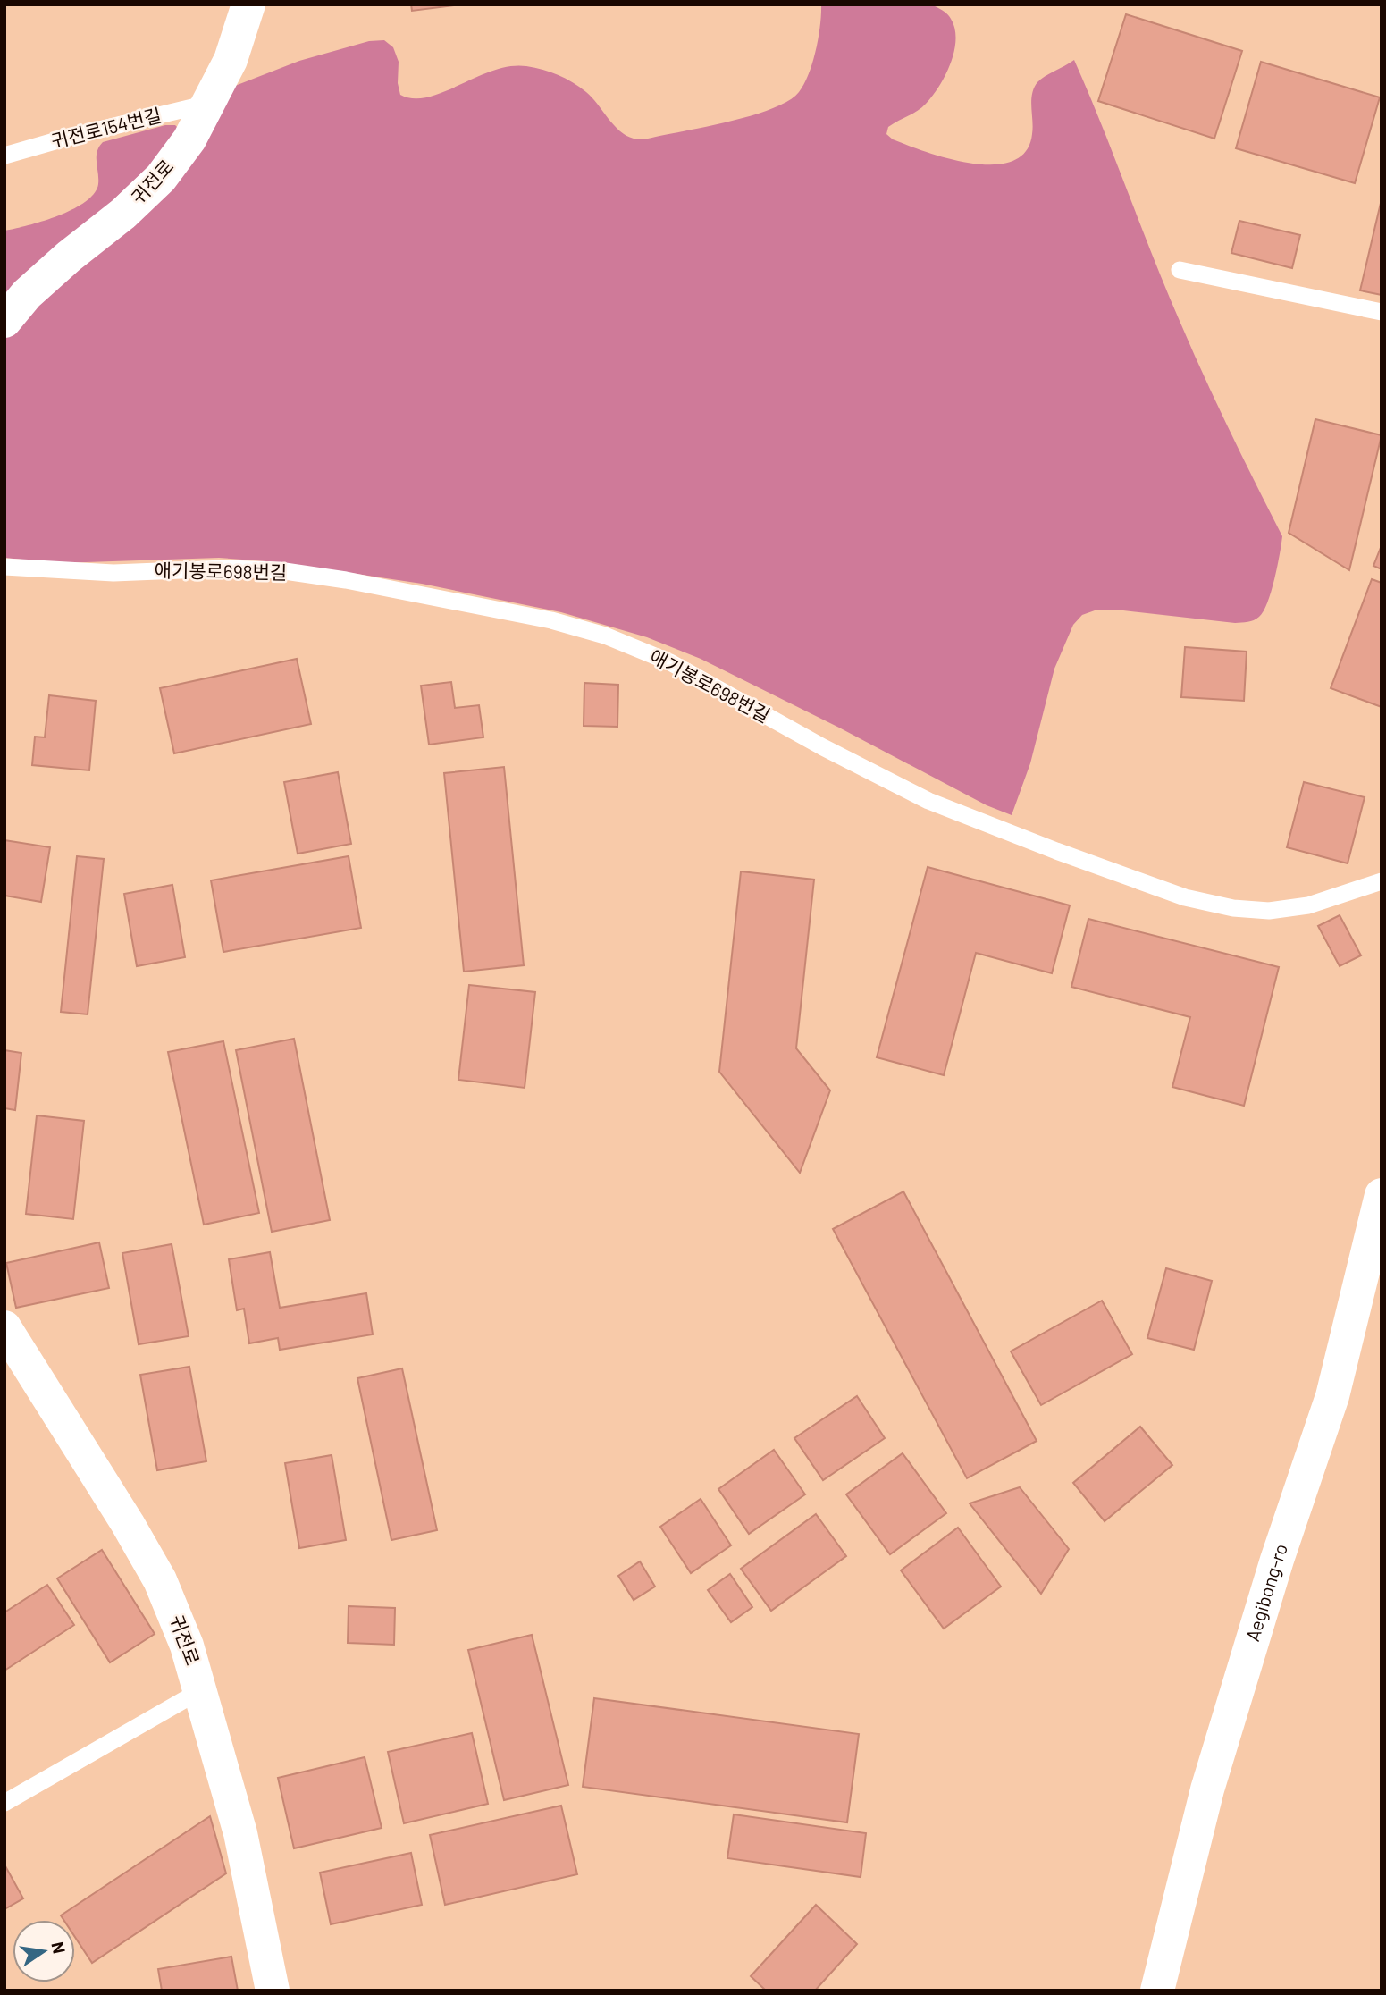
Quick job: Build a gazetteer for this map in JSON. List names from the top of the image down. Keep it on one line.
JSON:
{"streets":{"street":["귀전로","Aegibong-ro"],"lane":["귀전로154번길","애기봉로698번길"]},"crossings":[["귀전로154번길","귀전로"]],"north":"right"}
